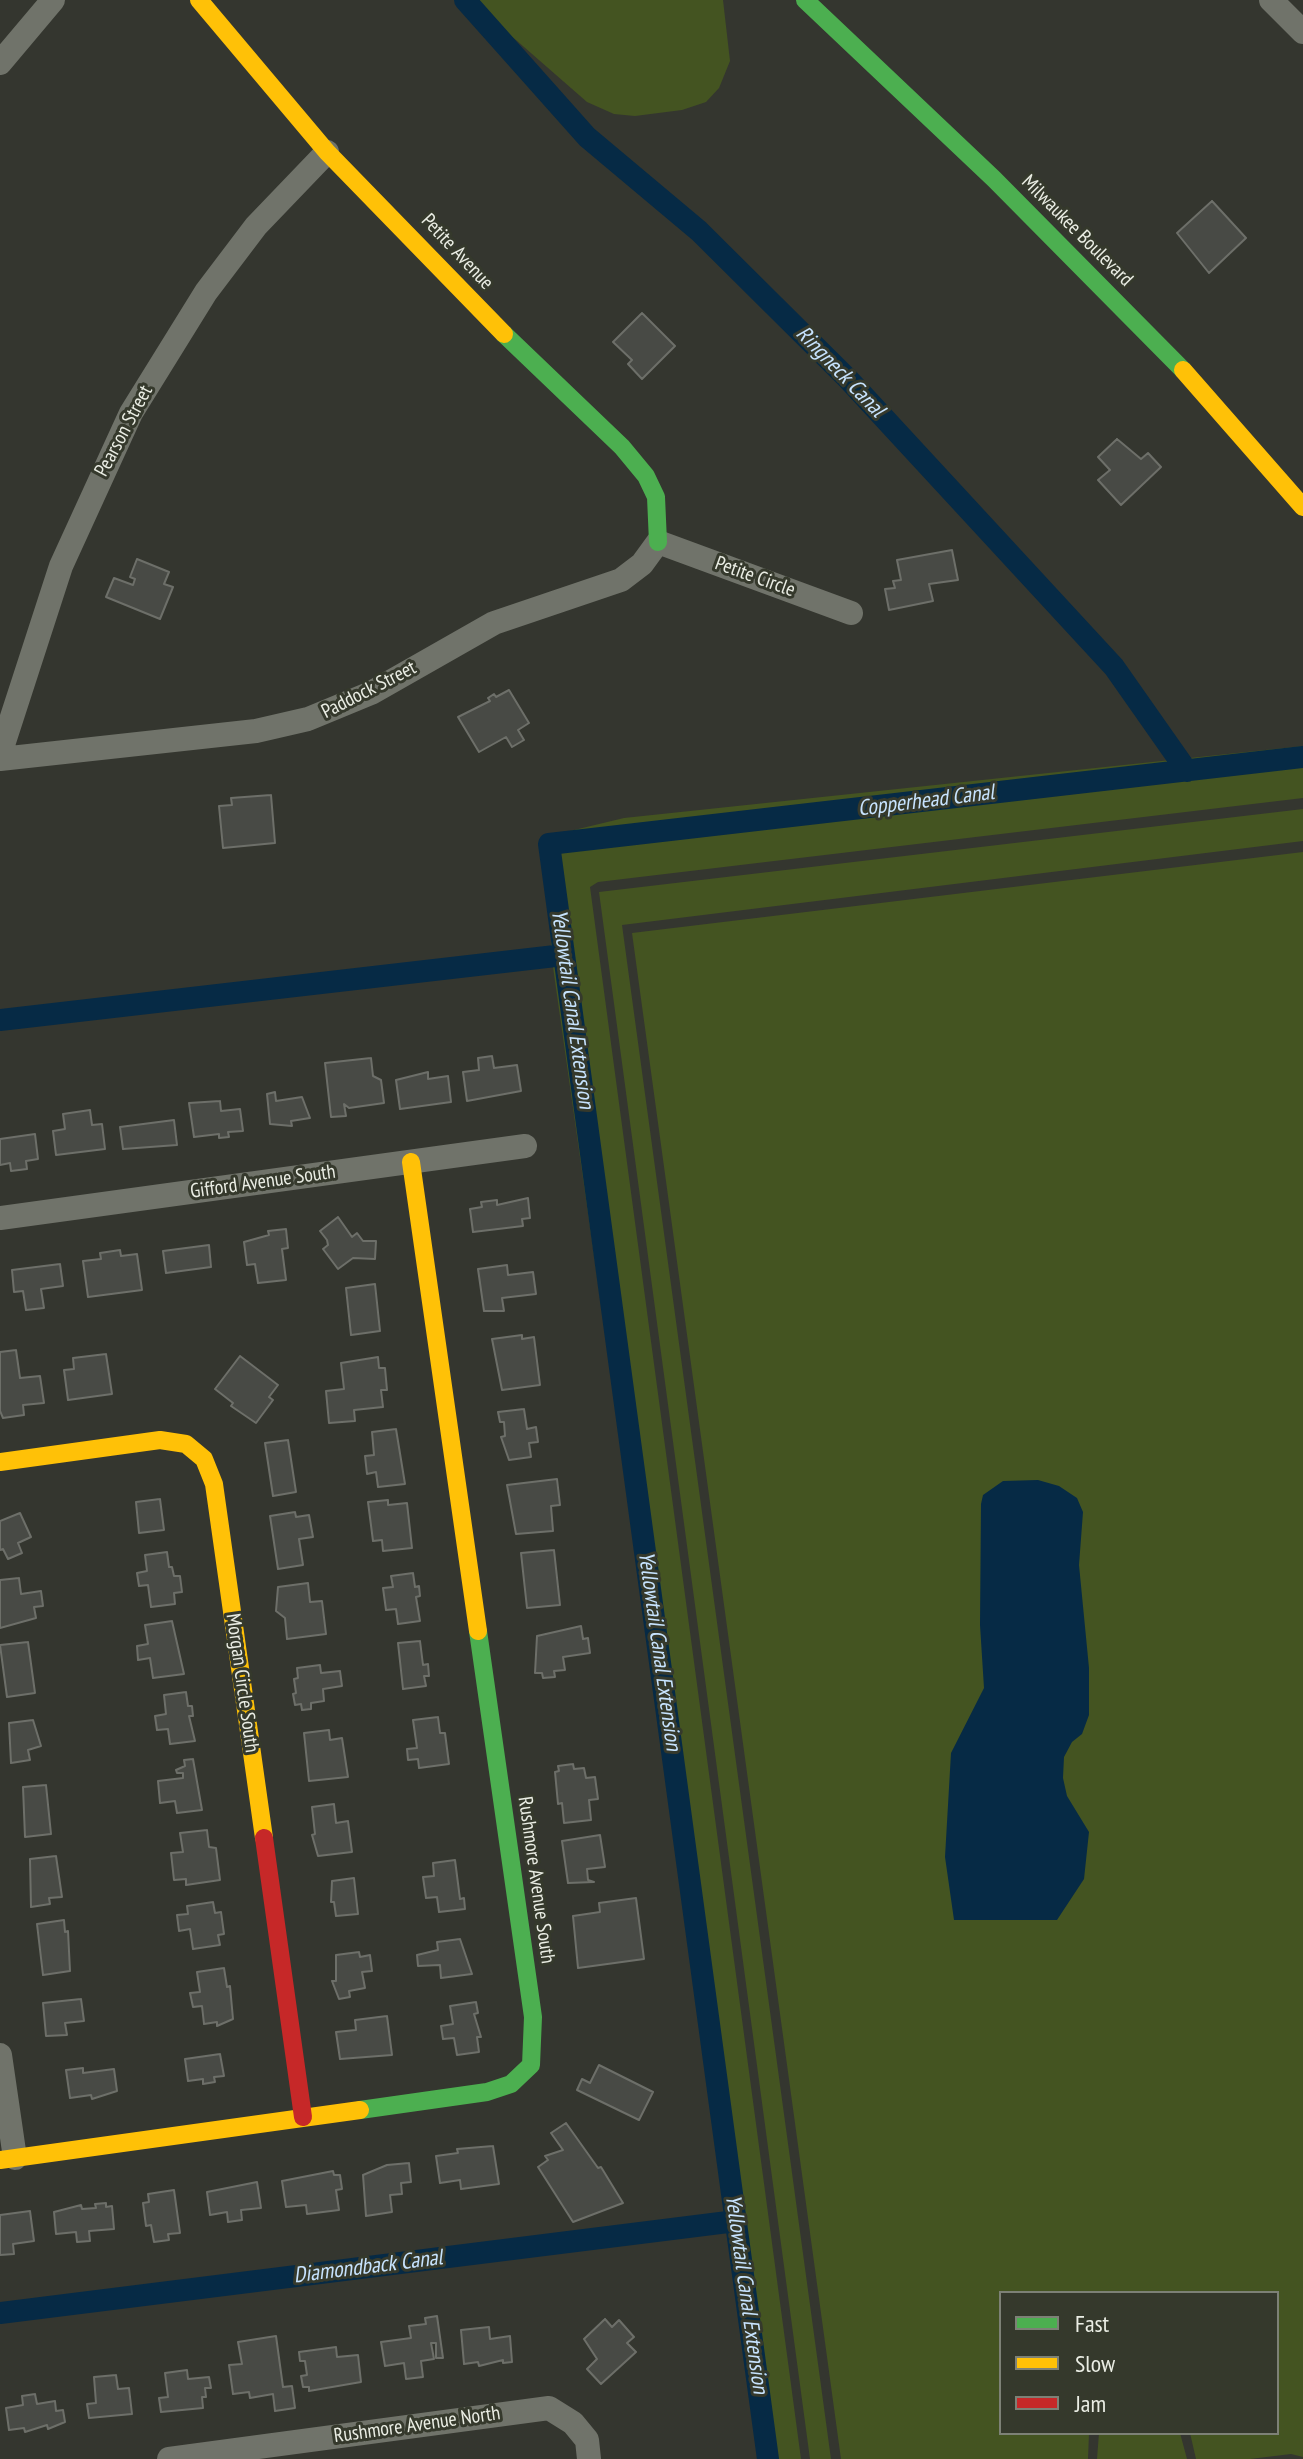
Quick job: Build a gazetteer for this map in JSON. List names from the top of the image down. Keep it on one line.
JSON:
{"streets":{"street":["Milwaukee Boulevard","Petite Avenue","Pearson Street","Petite Circle","Paddock Street","Gifford Avenue South","Morgan Circle South","Rushmore Avenue South","Rushmore Avenue North"]},"crossings":[["Petite Avenue","Pearson Street"],["Petite Avenue","Petite Circle"],["Petite Avenue","Paddock Street"],["Pearson Street","Paddock Street"],["Petite Circle","Paddock Street"],["Gifford Avenue South","Rushmore Avenue South"],["Morgan Circle South","Rushmore Avenue South"]],"water":["Ringneck Canal","Copperhead Canal","Yellowtail Canal Extension","Diamondback Canal"],"legend":["Fast","Slow","Jam"]}
